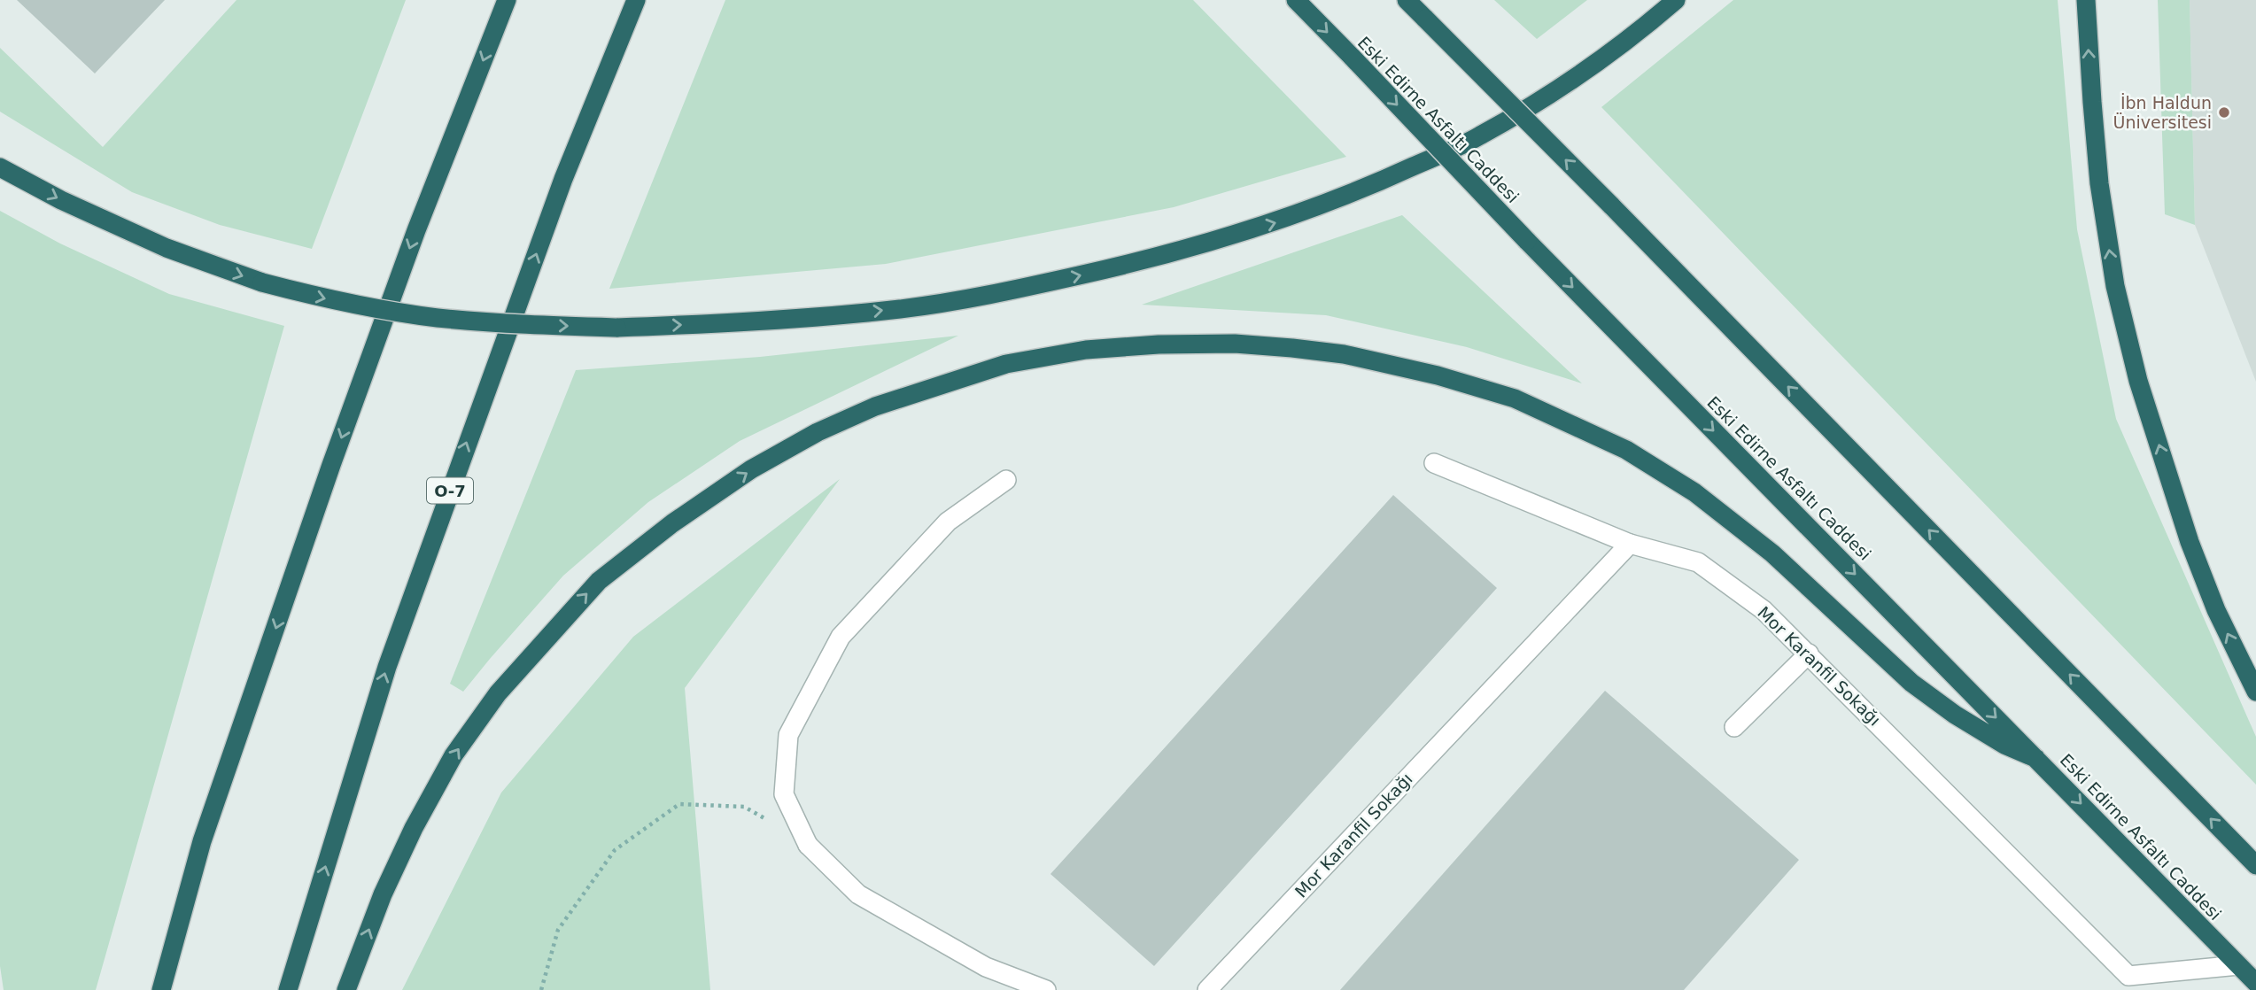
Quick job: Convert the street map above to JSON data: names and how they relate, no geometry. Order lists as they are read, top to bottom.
{
  "streets": {
    "highway": ["Eski Edirne Asfaltı Caddesi", "O-7"],
    "street": ["Mor Karanfil Sokağı"]
  },
  "crossings": [
    ["Eski Edirne Asfaltı Caddesi", "Mor Karanfil Sokağı"]
  ],
  "places": ["İbn Haldun Üniversitesi"]
}
